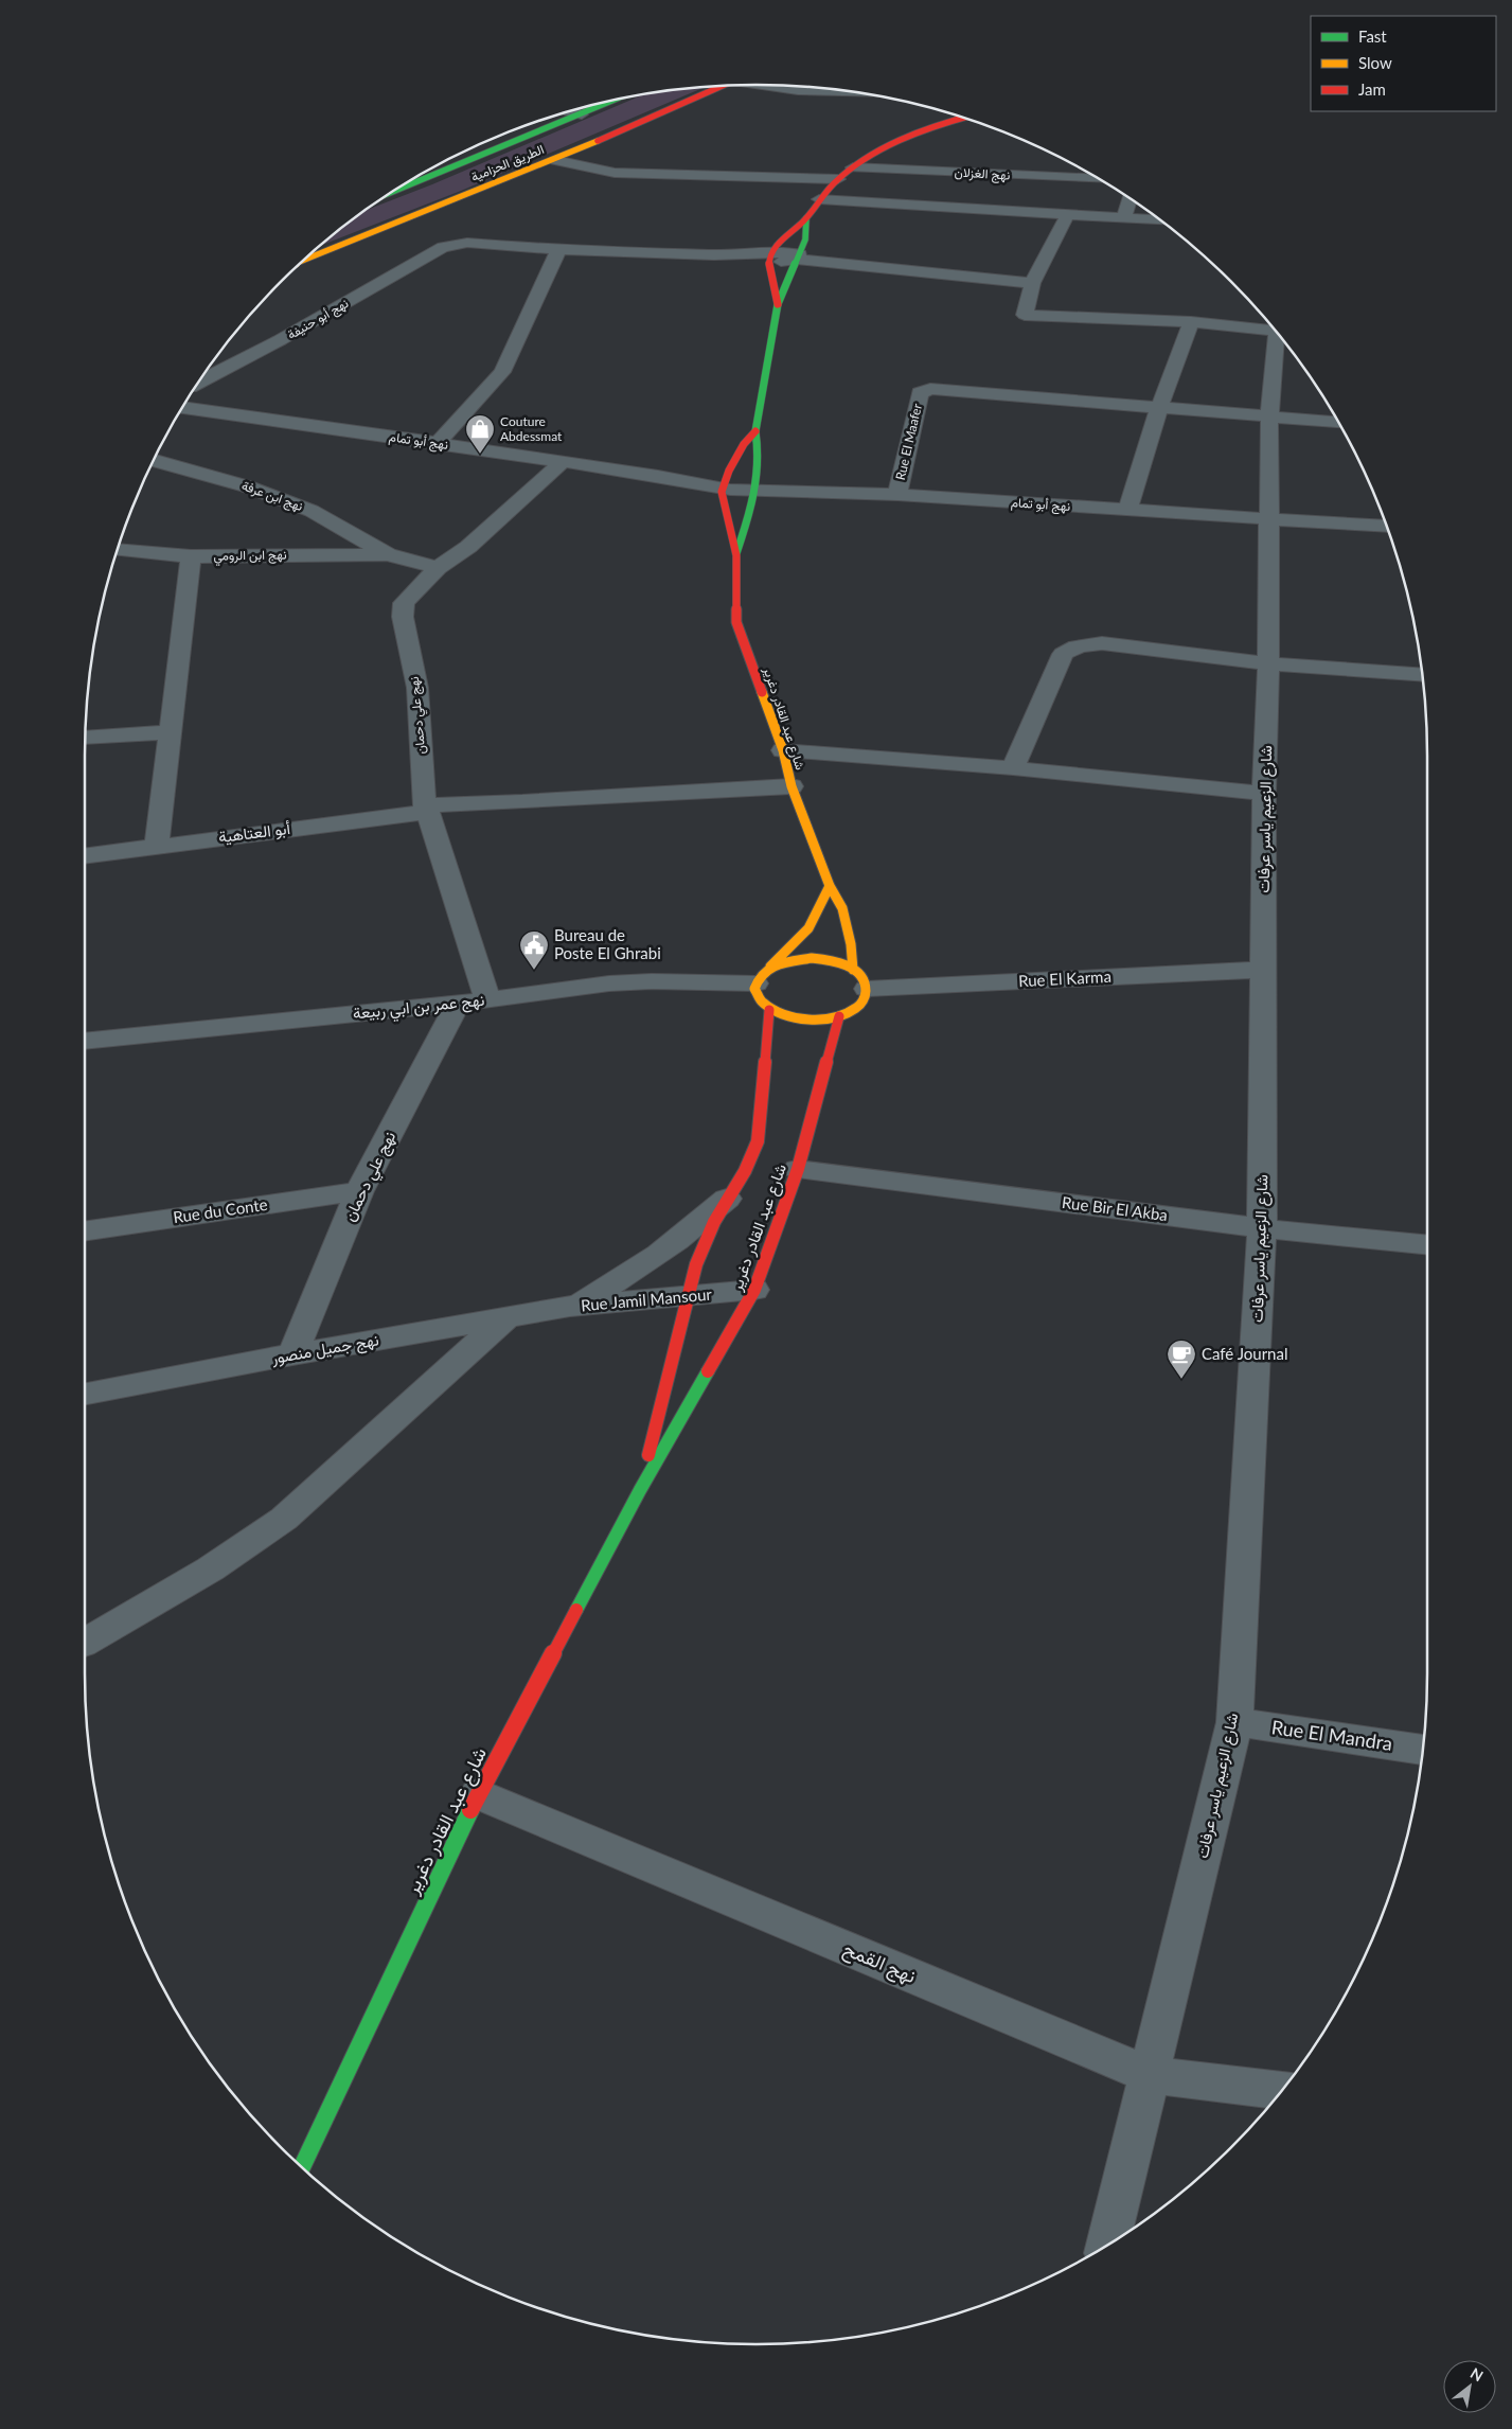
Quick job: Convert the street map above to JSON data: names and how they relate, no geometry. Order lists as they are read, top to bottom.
{
  "streets": {
    "main road": ["الطريق الحزامية", "شارع عبد القادر دغرير"],
    "street": [
      "نهج الغزلان",
      "نهج أبو حنيفة",
      "نهج أبو تمام",
      "Rue El Maafer",
      "نهج ابن عرفة",
      "نهج ابن الرومي",
      "نهج علي دحمان",
      "شارع الزعيم ياسر عرفات",
      "أبو العتاهية",
      "Rue El Karma",
      "نهج عمر بن ابي ربيعة",
      "Rue Bir El Akba",
      "Rue du Conte",
      "Rue Jamil Mansour",
      "نهج جميل منصور",
      "Rue El Mandra",
      "نهج القمح"
    ]
  },
  "crossings": [
    ["نهج الغزلان", "شارع عبد القادر دغرير"],
    ["نهج أبو حنيفة", "شارع عبد القادر دغرير"],
    ["نهج أبو تمام", "Rue El Maafer"],
    ["نهج أبو تمام", "شارع عبد القادر دغرير"],
    ["نهج أبو تمام", "شارع الزعيم ياسر عرفات"],
    ["نهج ابن عرفة", "نهج ابن الرومي"],
    ["نهج ابن عرفة", "نهج علي دحمان"],
    ["نهج ابن الرومي", "نهج علي دحمان"],
    ["نهج علي دحمان", "أبو العتاهية"],
    ["نهج علي دحمان", "نهج عمر بن ابي ربيعة"],
    ["نهج علي دحمان", "Rue du Conte"],
    ["نهج علي دحمان", "نهج جميل منصور"],
    ["شارع عبد القادر دغرير", "أبو العتاهية"],
    ["شارع عبد القادر دغرير", "Rue El Karma"],
    ["شارع عبد القادر دغرير", "نهج عمر بن ابي ربيعة"],
    ["شارع عبد القادر دغرير", "Rue Bir El Akba"],
    ["شارع عبد القادر دغرير", "Rue Jamil Mansour"],
    ["شارع عبد القادر دغرير", "نهج القمح"],
    ["شارع الزعيم ياسر عرفات", "Rue El Karma"],
    ["شارع الزعيم ياسر عرفات", "Rue Bir El Akba"],
    ["شارع الزعيم ياسر عرفات", "Rue El Mandra"],
    ["شارع الزعيم ياسر عرفات", "نهج القمح"],
    ["Rue El Karma", "نهج عمر بن ابي ربيعة"],
    ["Rue Jamil Mansour", "نهج جميل منصور"]
  ],
  "places": {
    "shop": ["Couture Abdessmat"],
    "public building": ["Bureau de Poste El Ghrabi"],
    "cafe": ["Café Journal"]
  },
  "legend": ["Fast", "Slow", "Jam"],
  "north": "top right"
}
